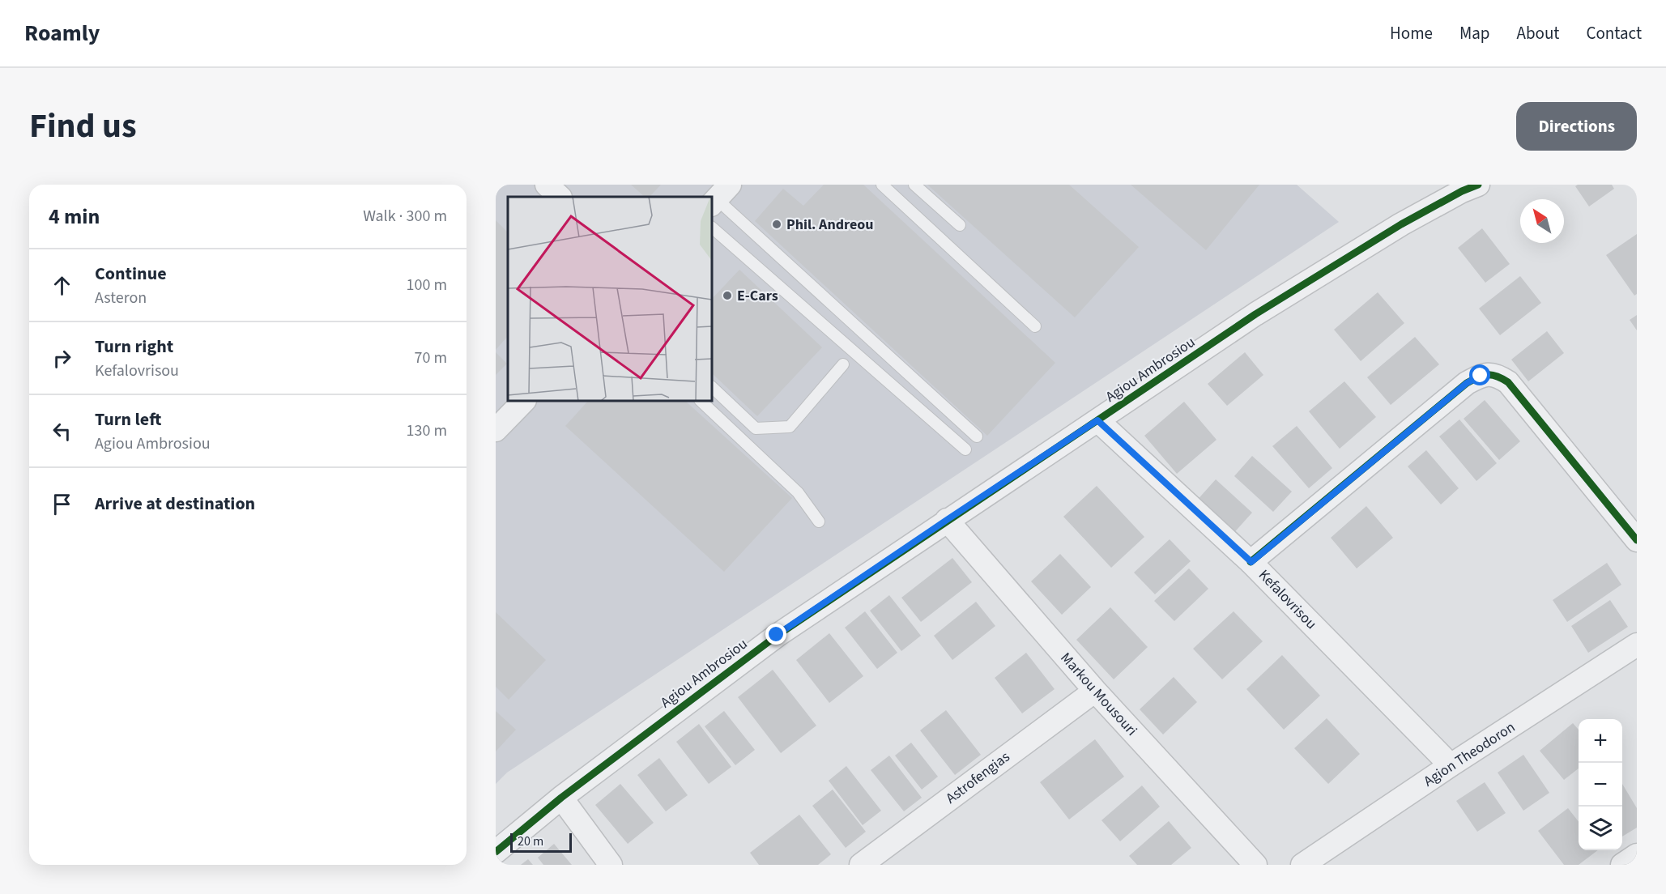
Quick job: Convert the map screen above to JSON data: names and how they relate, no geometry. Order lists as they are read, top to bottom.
{
  "streets": {
    "street": [
      "Agiou Ambrosiou",
      "Kefalovrisou",
      "Markou Mousouri",
      "Agion Theodoron",
      "Astrofengias"
    ]
  },
  "crossings": [
    ["Agiou Ambrosiou", "Kefalovrisou"],
    ["Agiou Ambrosiou", "Markou Mousouri"],
    ["Kefalovrisou", "Agion Theodoron"],
    ["Markou Mousouri", "Astrofengias"]
  ],
  "places": ["Phil. Andreou", "E-Cars"],
  "scale_bar": "20 m",
  "north": "top left",
  "page": {
    "header": "Roamly",
    "nav": [
      "Home",
      "Map",
      "About",
      "Contact"
    ],
    "title": "Find us",
    "buttons": "Directions",
    "heading": ["4 min", "Walk · 300 m"],
    "list": [
      ["Continue", "Asteron", "100 m"],
      ["Turn right", "Kefalovrisou", "70 m"],
      ["Turn left", "Agiou Ambrosiou", "130 m"],
      "Arrive at destination"
    ],
    "map_buttons": ["+", "−"],
    "scale": "20 m"
  }
}
